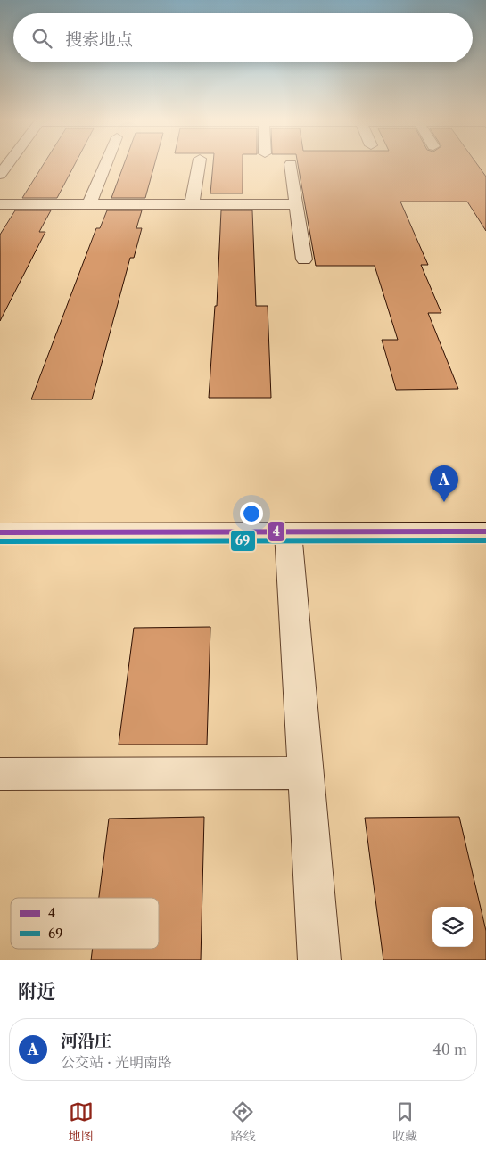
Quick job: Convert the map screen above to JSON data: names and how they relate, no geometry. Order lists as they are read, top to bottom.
{
  "lines": ["transit line 4", "transit line 69"],
  "legend": ["4", "69"],
  "page": {
    "search": "搜索地点",
    "pins": "A",
    "heading": "附近",
    "list": [
      {
        "mark": "A",
        "name": "河沿庄",
        "note": "公交站 · 光明南路",
        "value": "40 m"
      }
    ],
    "nav": ["地图", "路线", "收藏"]
  }
}
